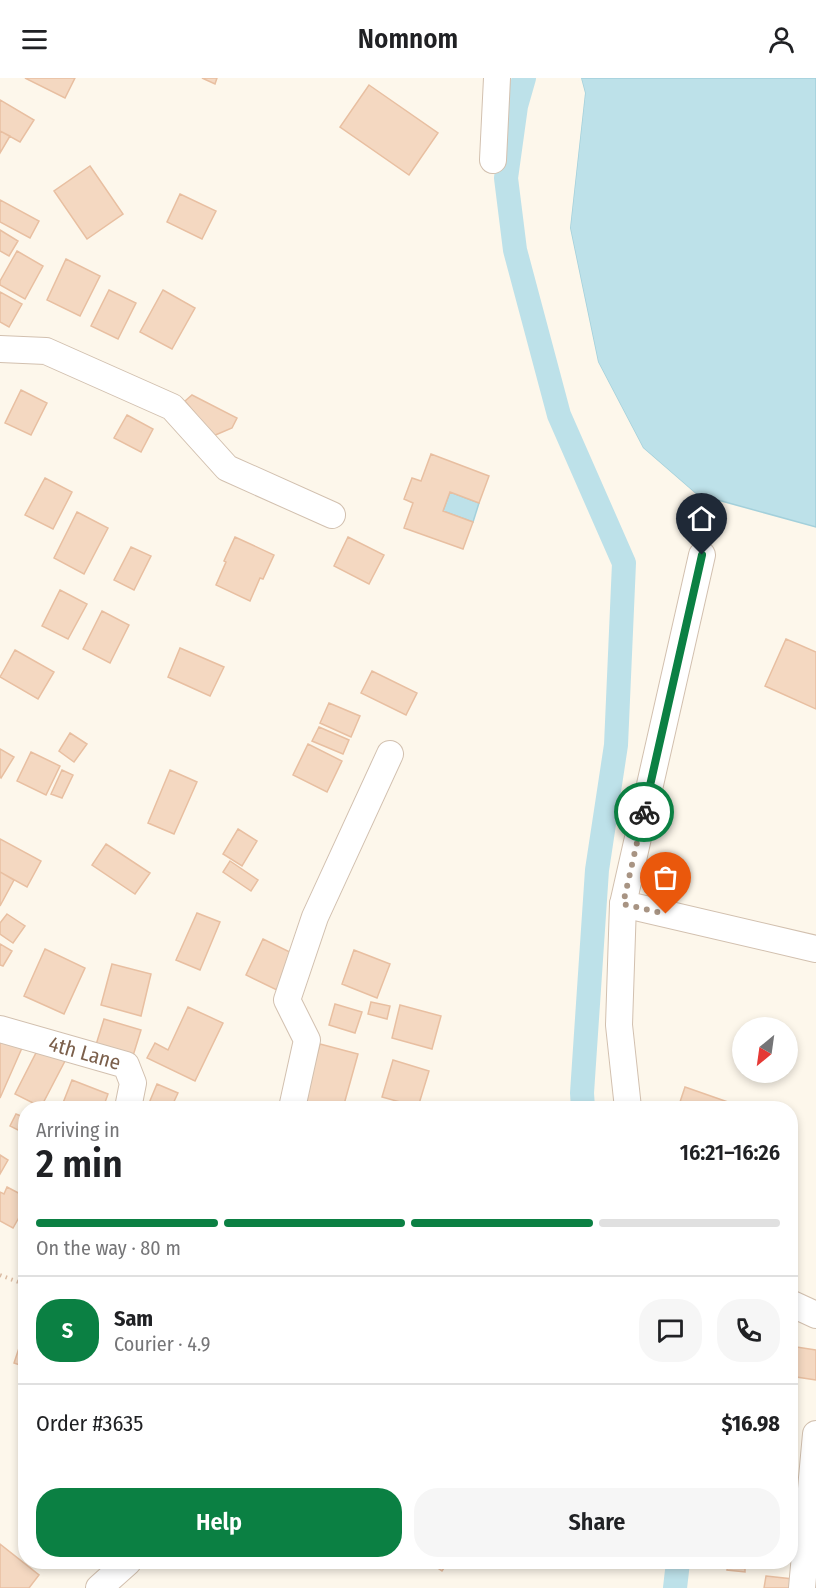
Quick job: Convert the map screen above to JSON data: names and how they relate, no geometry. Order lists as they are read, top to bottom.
{
  "streets": {
    "street": ["4th Lane"]
  },
  "north": "bottom left",
  "page": {
    "header": "Nomnom",
    "heading": ["2 min", "Arriving in", "16:21–16:26"],
    "panel": [
      "Sam",
      "Courier · 4.9",
      "Order #3635",
      "$16.98"
    ],
    "bar": "On the way · 80 m",
    "round": "S",
    "buttons": ["Help", "Share"]
  }
}
